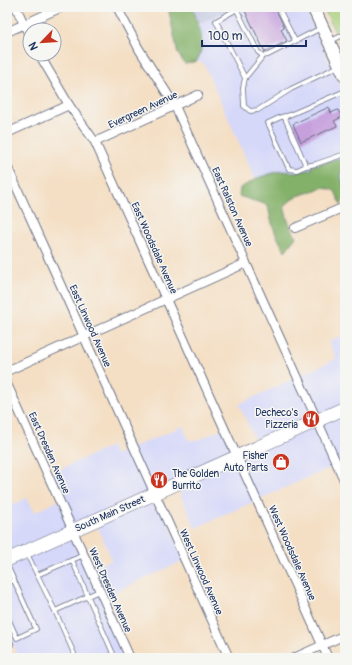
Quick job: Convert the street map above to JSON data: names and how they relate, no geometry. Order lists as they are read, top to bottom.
{
  "streets": {
    "main road": ["South Main Street"],
    "street": [
      "Evergreen Avenue",
      "East Ralston Avenue",
      "East Woodsdale Avenue",
      "East Linwood Avenue",
      "East Dresden Avenue",
      "West Woodsdale Avenue",
      "West Linwood Avenue",
      "West Dresden Avenue"
    ]
  },
  "crossings": [
    ["Evergreen Avenue", "East Ralston Avenue"],
    ["Evergreen Avenue", "East Woodsdale Avenue"],
    ["East Ralston Avenue", "South Main Street"],
    ["East Woodsdale Avenue", "South Main Street"],
    ["East Woodsdale Avenue", "West Woodsdale Avenue"],
    ["East Linwood Avenue", "South Main Street"],
    ["East Linwood Avenue", "West Linwood Avenue"],
    ["East Dresden Avenue", "South Main Street"],
    ["East Dresden Avenue", "West Dresden Avenue"],
    ["South Main Street", "West Woodsdale Avenue"],
    ["South Main Street", "West Linwood Avenue"],
    ["South Main Street", "West Dresden Avenue"]
  ],
  "places": {
    "restaurant": ["Decheco's Pizzeria", "The Golden Burrito"],
    "shop": ["Fisher Auto Parts"]
  },
  "scale_bar": "100 m",
  "north": "bottom left"
}
